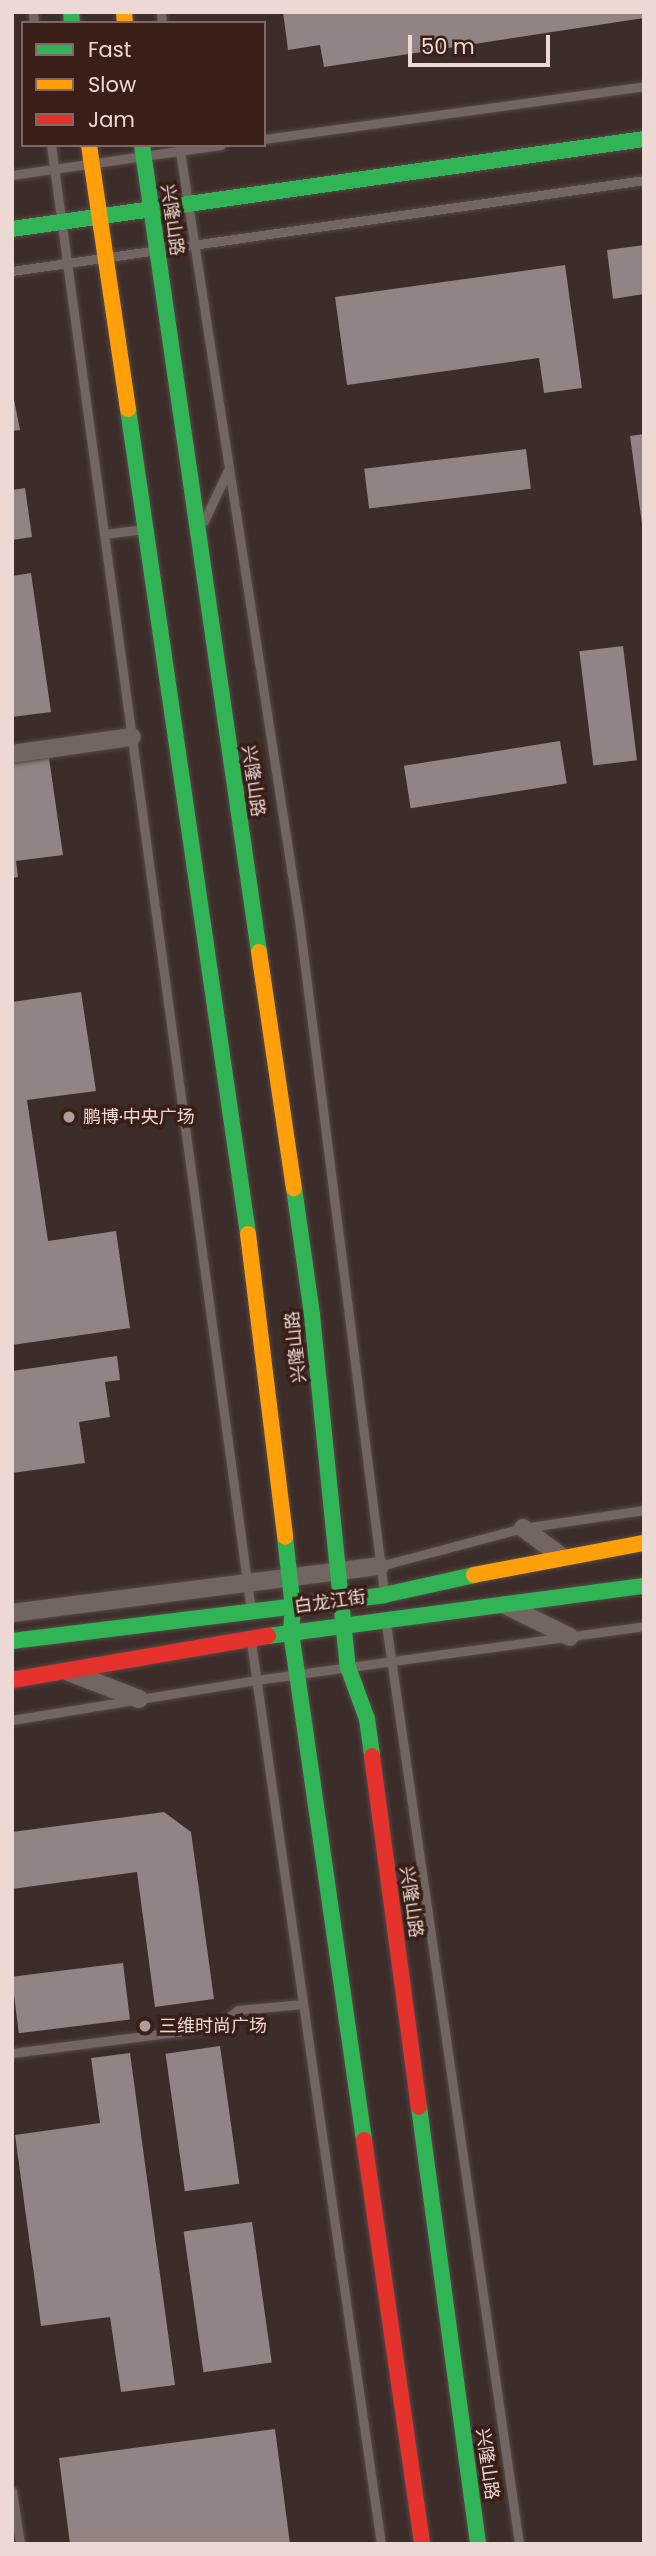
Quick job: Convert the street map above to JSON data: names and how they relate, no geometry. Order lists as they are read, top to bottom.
{
  "streets": {
    "street": ["兴隆山路", "白龙江街"]
  },
  "crossings": [
    ["兴隆山路", "白龙江街"]
  ],
  "places": ["鹏博·中央广场", "三维时尚广场"],
  "legend": ["Fast", "Slow", "Jam"],
  "scale_bar": "50 m"
}
